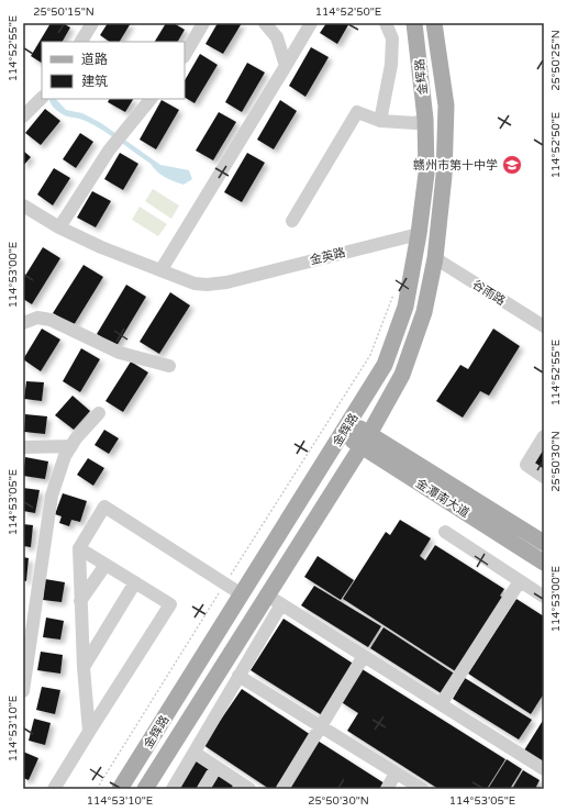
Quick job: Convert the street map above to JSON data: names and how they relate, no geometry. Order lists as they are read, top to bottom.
{
  "streets": {
    "main road": ["金辉路", "金潭南大道"],
    "street": ["金英路", "谷雨路"]
  },
  "crossings": [
    ["金辉路", "金英路"],
    ["金辉路", "谷雨路"],
    ["金辉路", "金潭南大道"]
  ],
  "places": {
    "school or university": ["赣州市第十中学"]
  },
  "legend": ["道路", "建筑"],
  "coordinates": [
    "25°50'15\"N",
    "114°52'50\"E",
    "114°52'55\"E",
    "25°50'25\"N",
    "114°53'00\"E",
    "25°50'30\"N",
    "114°53'05\"E",
    "114°53'10\"E"
  ]
}
